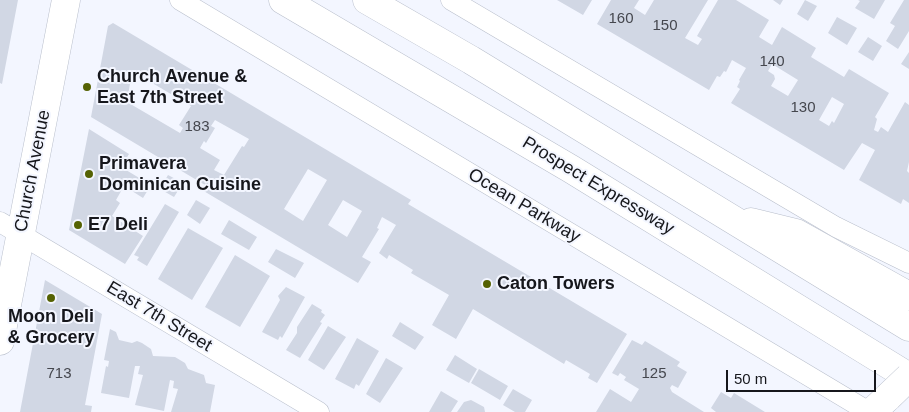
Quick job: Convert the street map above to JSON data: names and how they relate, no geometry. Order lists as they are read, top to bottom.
{
  "streets": {
    "highway": ["Church Avenue", "Prospect Expressway"],
    "street": ["Ocean Parkway", "East 7th Street"]
  },
  "crossings": [
    ["Church Avenue", "East 7th Street"]
  ],
  "places": [
    "Church Avenue & East 7th Street",
    "Primavera Dominican Cuisine",
    "E7 Deli",
    "Caton Towers",
    "Moon Deli & Grocery"
  ],
  "house_numbers": [
    "160",
    "150",
    "140",
    "130",
    "183",
    "713",
    "125"
  ],
  "scale_bar": "50 m"
}
